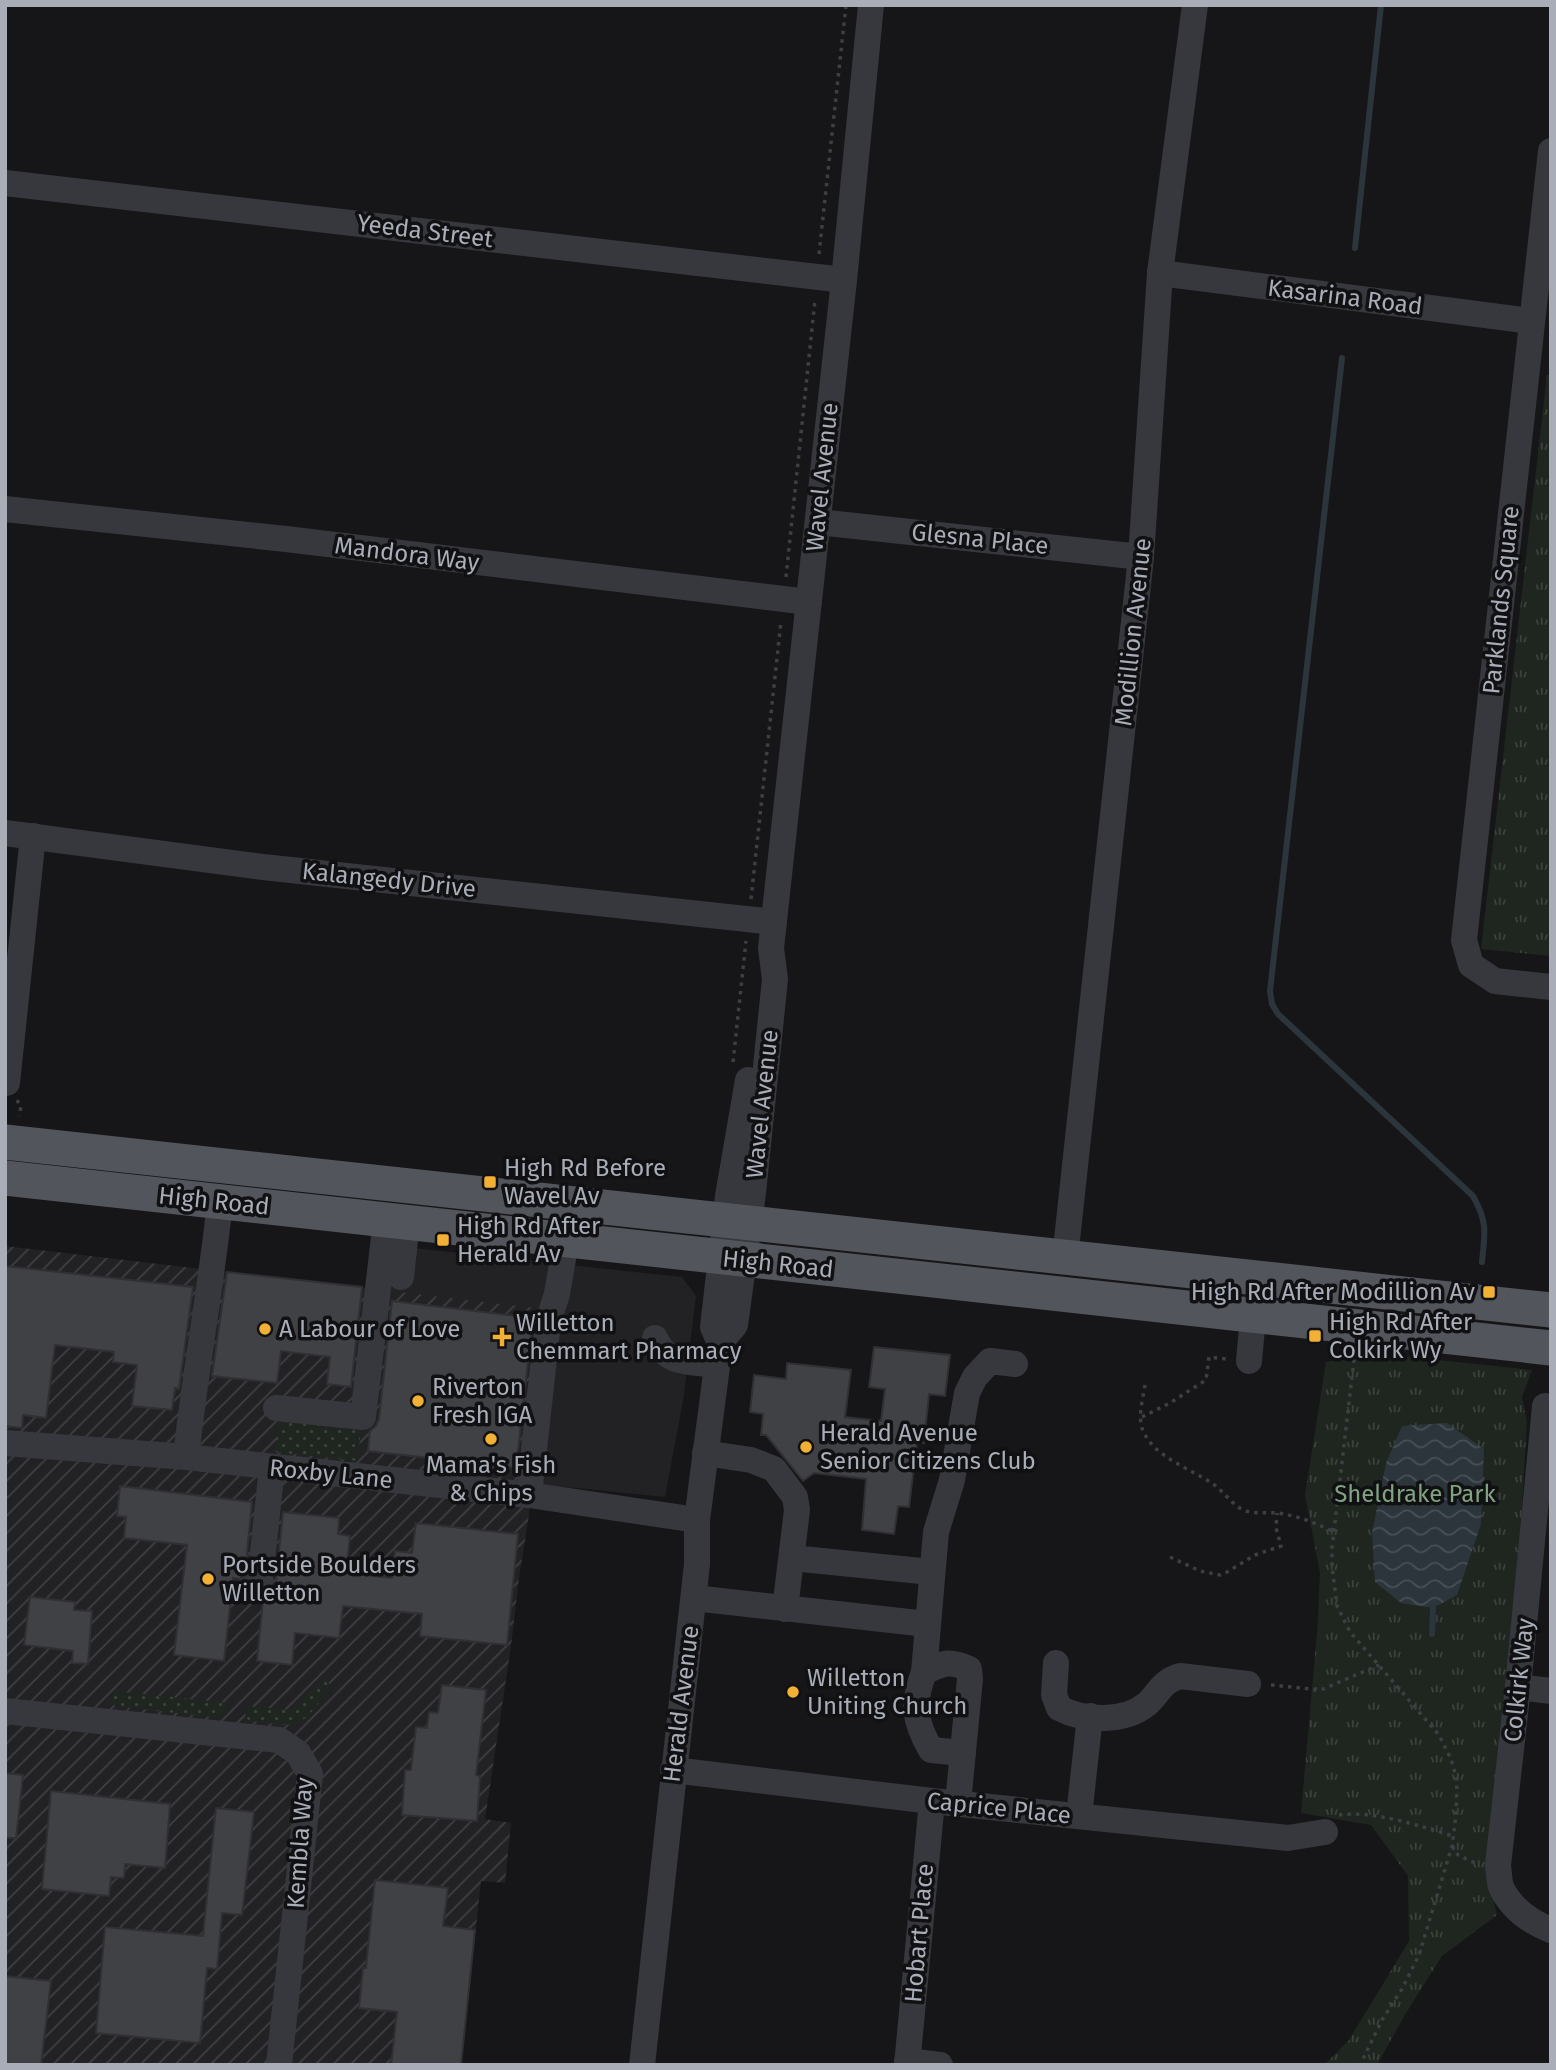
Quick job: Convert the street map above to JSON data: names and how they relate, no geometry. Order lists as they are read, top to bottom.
{
  "streets": {
    "main road": ["High Road"],
    "street": [
      "Yeeda Street",
      "Kasarina Road",
      "Wavel Avenue",
      "Glesna Place",
      "Mandora Way",
      "Parklands Square",
      "Modillion Avenue",
      "Kalangedy Drive",
      "Roxby Lane",
      "Colkirk Way",
      "Herald Avenue",
      "Caprice Place",
      "Kembla Way",
      "Hobart Place"
    ]
  },
  "crossings": [
    ["Yeeda Street", "Wavel Avenue"],
    ["Kasarina Road", "Parklands Square"],
    ["Kasarina Road", "Modillion Avenue"],
    ["Wavel Avenue", "Glesna Place"],
    ["Wavel Avenue", "Mandora Way"],
    ["Wavel Avenue", "Kalangedy Drive"],
    ["Wavel Avenue", "High Road"],
    ["Wavel Avenue", "Herald Avenue"],
    ["Glesna Place", "Modillion Avenue"],
    ["Modillion Avenue", "High Road"],
    ["High Road", "Herald Avenue"],
    ["Roxby Lane", "Herald Avenue"],
    ["Herald Avenue", "Caprice Place"],
    ["Caprice Place", "Hobart Place"]
  ],
  "parks": ["Sheldrake Park"],
  "places": {
    "transit": [
      "High Rd Before Wavel Av",
      "High Rd After Herald Av",
      "High Rd After Modillion Av",
      "High Rd After Colkirk Wy"
    ],
    "other": [
      "A Labour of Love",
      "Riverton Fresh IGA",
      "Mama's Fish & Chips",
      "Herald Avenue Senior Citizens Club",
      "Portside Boulders Willetton",
      "Willetton Uniting Church"
    ],
    "health": ["Willetton Chemmart Pharmacy"]
  }
}
